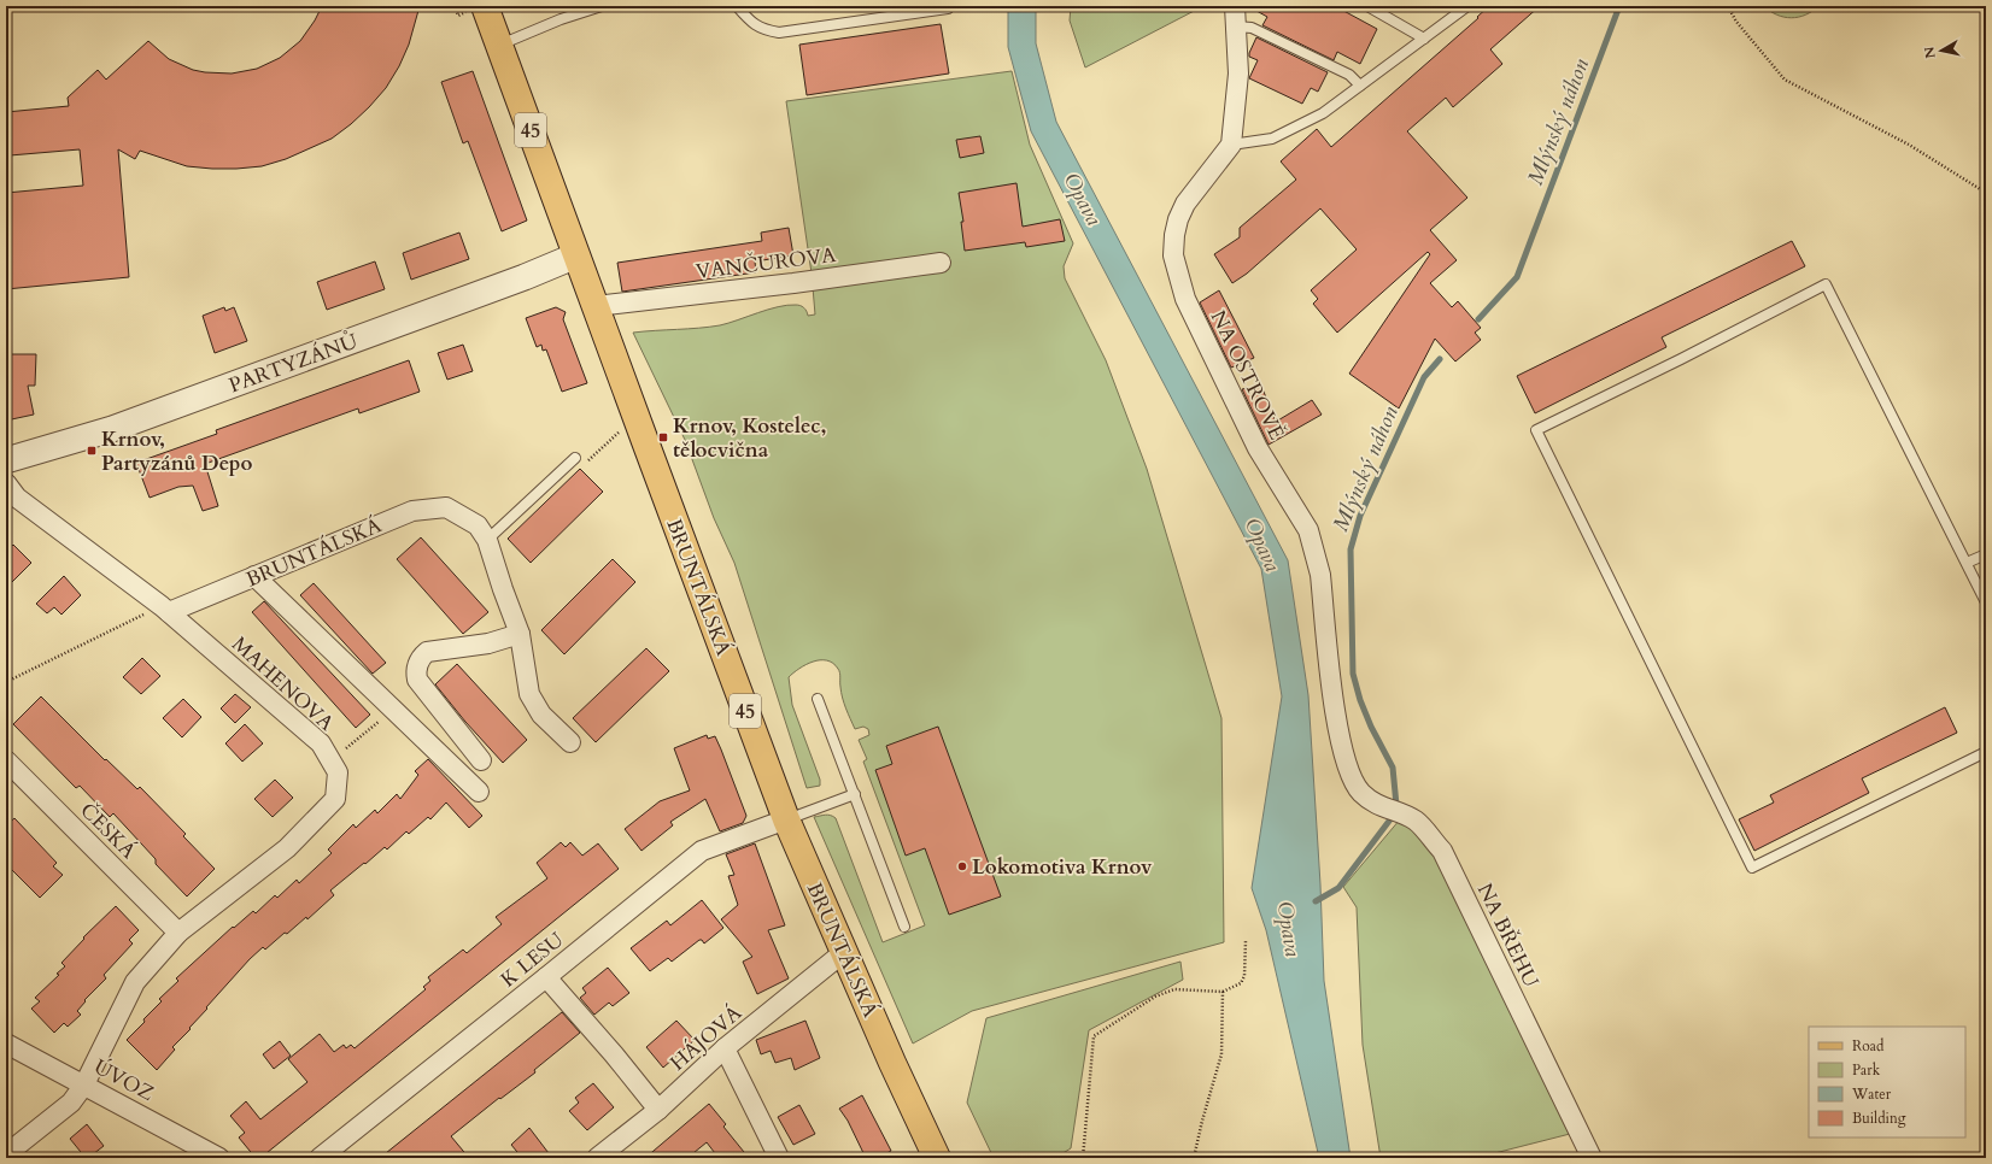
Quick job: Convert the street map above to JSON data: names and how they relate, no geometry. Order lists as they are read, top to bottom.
{
  "streets": {
    "main road": ["45", "BRUNTÁLSKÁ"],
    "street": [
      "VANČUROVA",
      "PARTYZÁNŮ",
      "NA OSTROVĚ",
      "MAHENOVA",
      "ČESKÁ",
      "NA BŘEHU",
      "K LESU",
      "HÁJOVÁ",
      "ÚVOZ"
    ]
  },
  "crossings": [
    ["VANČUROVA", "BRUNTÁLSKÁ"],
    ["PARTYZÁNŮ", "BRUNTÁLSKÁ"],
    ["NA OSTROVĚ", "NA BŘEHU"],
    ["BRUNTÁLSKÁ", "MAHENOVA"],
    ["BRUNTÁLSKÁ", "K LESU"],
    ["BRUNTÁLSKÁ", "HÁJOVÁ"],
    ["MAHENOVA", "ČESKÁ"],
    ["MAHENOVA", "ÚVOZ"]
  ],
  "water": ["Mlýnský náhon", "Opava"],
  "places": {
    "transit": ["Krnov, Kostelec, tělocvična", "Krnov, Partyzánů Depo"],
    "other": ["Lokomotiva Krnov"]
  },
  "legend": [
    "Road",
    "Park",
    "Water",
    "Building"
  ],
  "north": "left"
}
